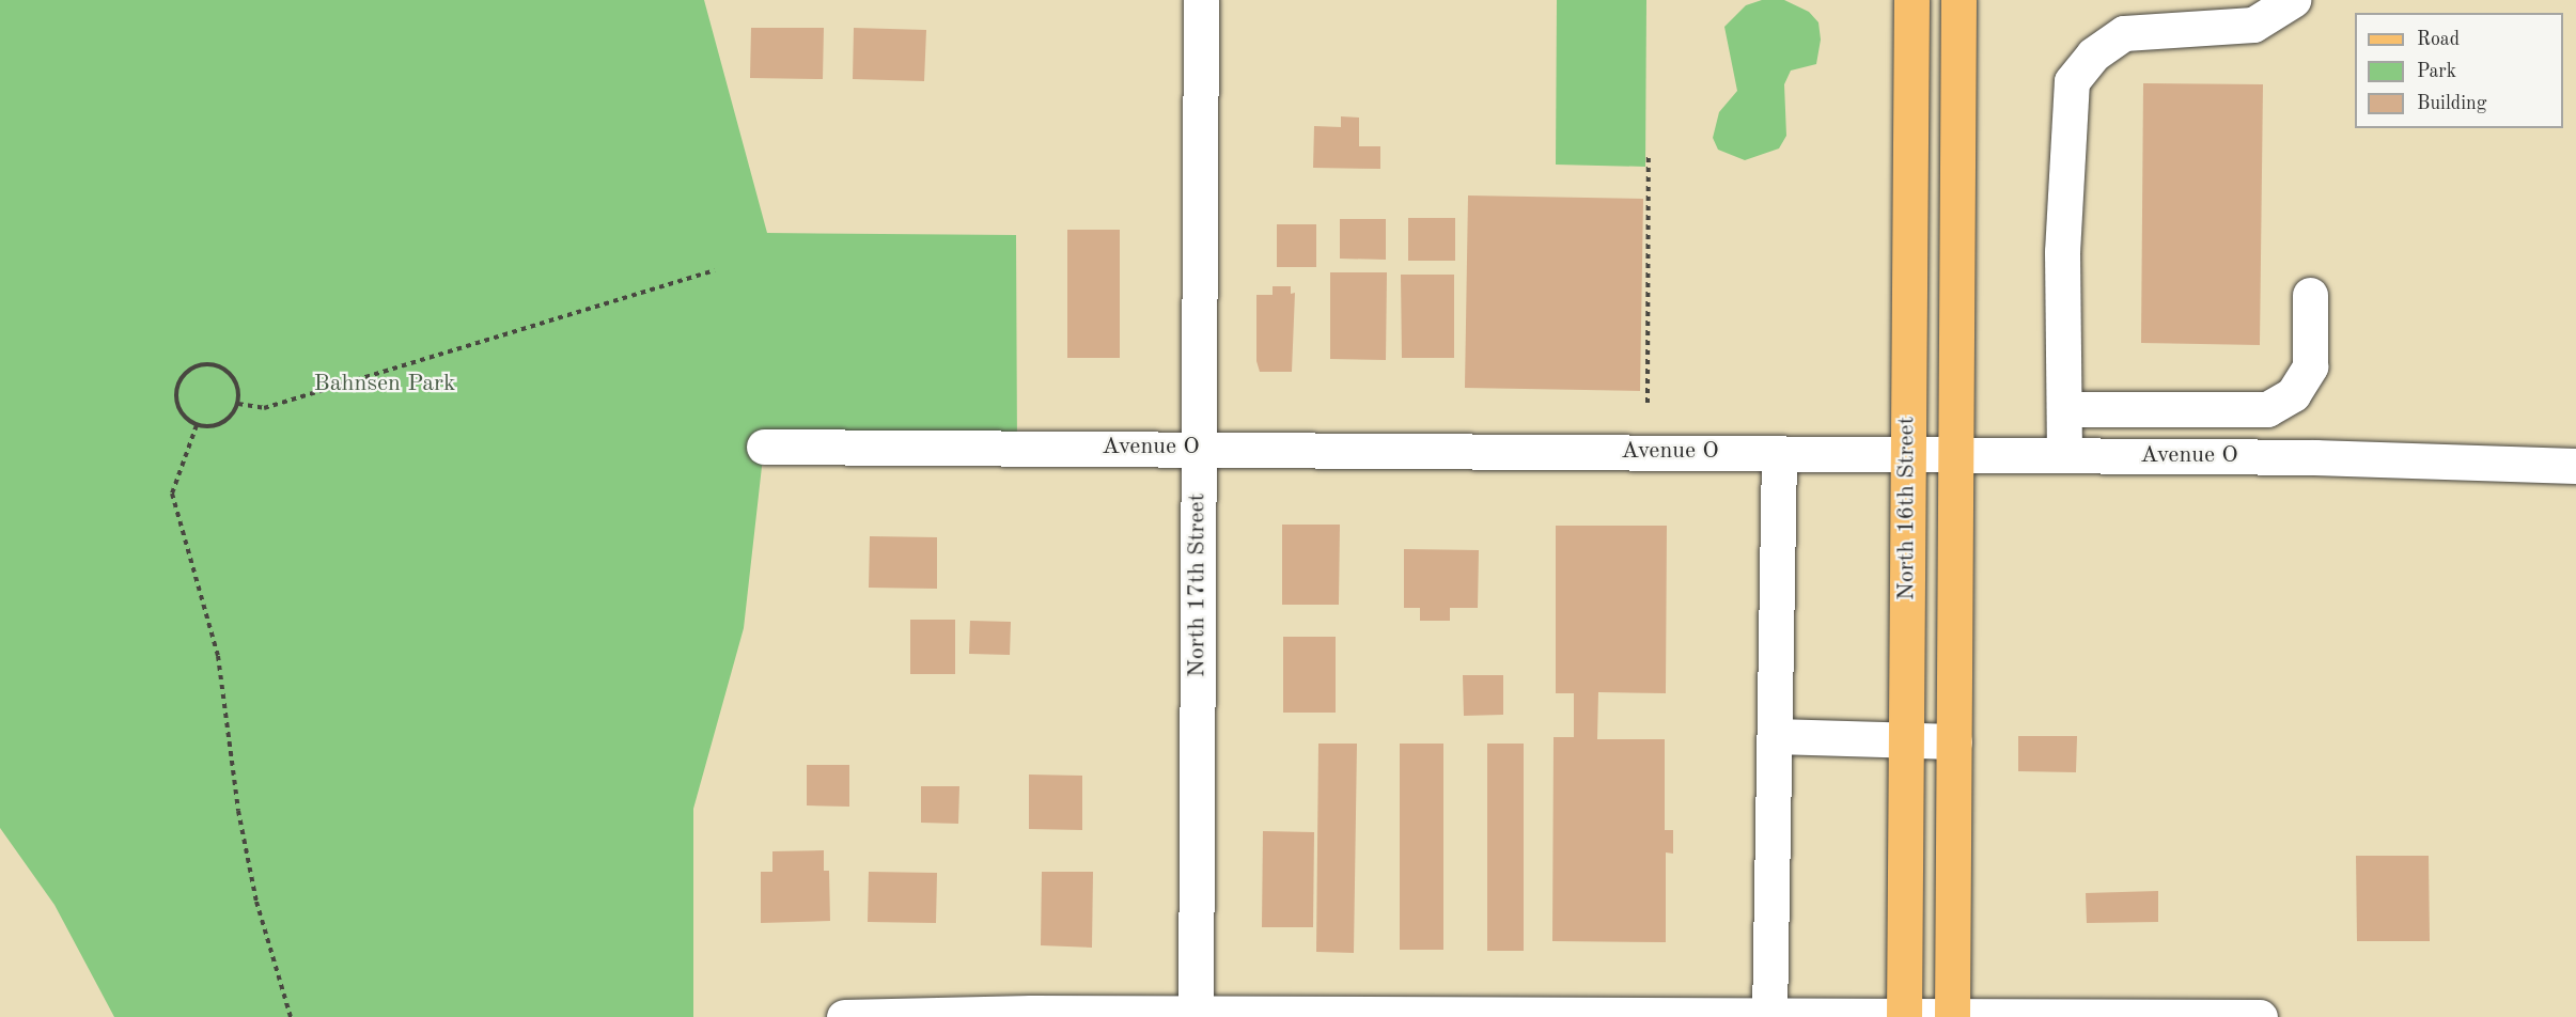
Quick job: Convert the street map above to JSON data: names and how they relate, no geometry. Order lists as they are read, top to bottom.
{
  "streets": {
    "main road": ["North 16th Street"],
    "street": ["Avenue O", "North 17th Street"]
  },
  "crossings": [
    ["Avenue O", "North 16th Street"],
    ["Avenue O", "North 17th Street"]
  ],
  "parks": ["Bahnsen Park"],
  "legend": ["Road", "Park", "Building"]
}
